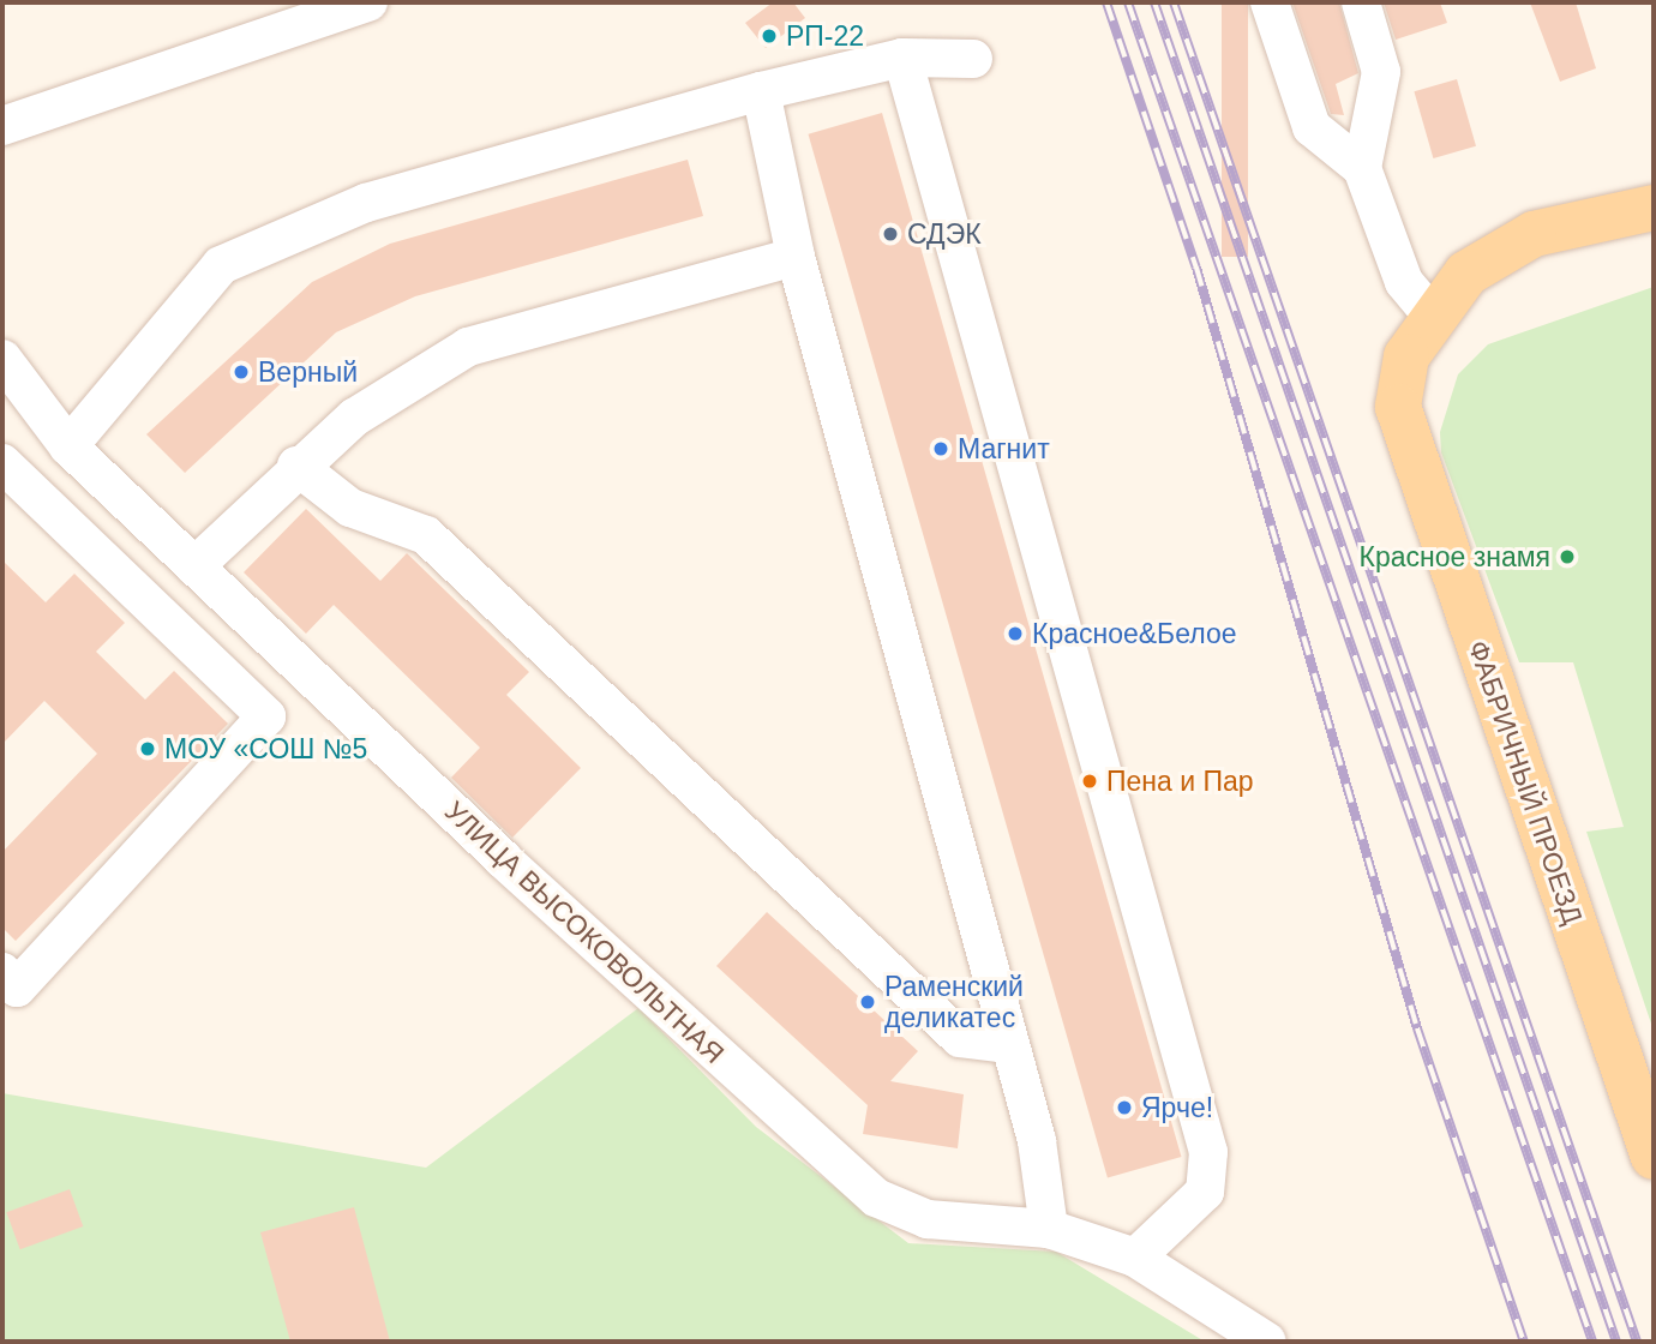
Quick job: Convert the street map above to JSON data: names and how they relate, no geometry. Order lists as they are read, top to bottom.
{
  "streets": {
    "main road": ["ФАБРИЧНЫЙ ПРОЕЗД"],
    "street": ["УЛИЦА ВЫСОКОВОЛЬТНАЯ"]
  },
  "places": [
    "РП-22",
    "СДЭК",
    "Верный",
    "Магнит",
    "Красное знамя",
    "Красное&Белое",
    "МОУ «СОШ №5",
    "Пена и Пар",
    "Раменский деликатес",
    "Ярче!"
  ]
}
